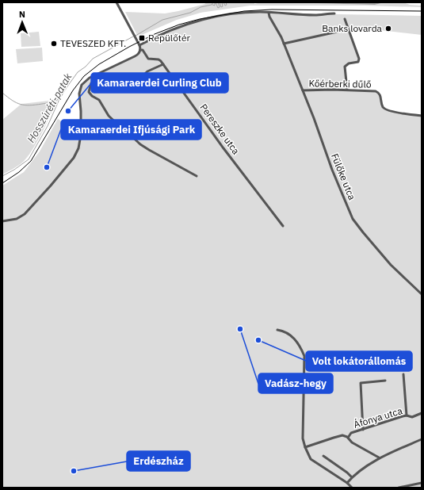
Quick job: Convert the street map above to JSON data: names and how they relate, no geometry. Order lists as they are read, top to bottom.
{
  "streets": {
    "street": [
      "Kőérberki dűlő",
      "Pereszke utca",
      "Fülőke utca",
      "Áfonya utca"
    ]
  },
  "crossings": [
    ["Kőérberki dűlő", "Fülőke utca"]
  ],
  "water": ["Hosszúréti-patak"],
  "places": {
    "other": [
      "Banks lovarda",
      "TEVESZED KFT.",
      "Kamaraerdei Curling Club",
      "Kamaraerdei Ifjúsági Park",
      "Vadász-hegy",
      "Volt lokátorállomás",
      "Erdészház"
    ],
    "transit": ["Repülőtér"]
  },
  "north": "top"
}
